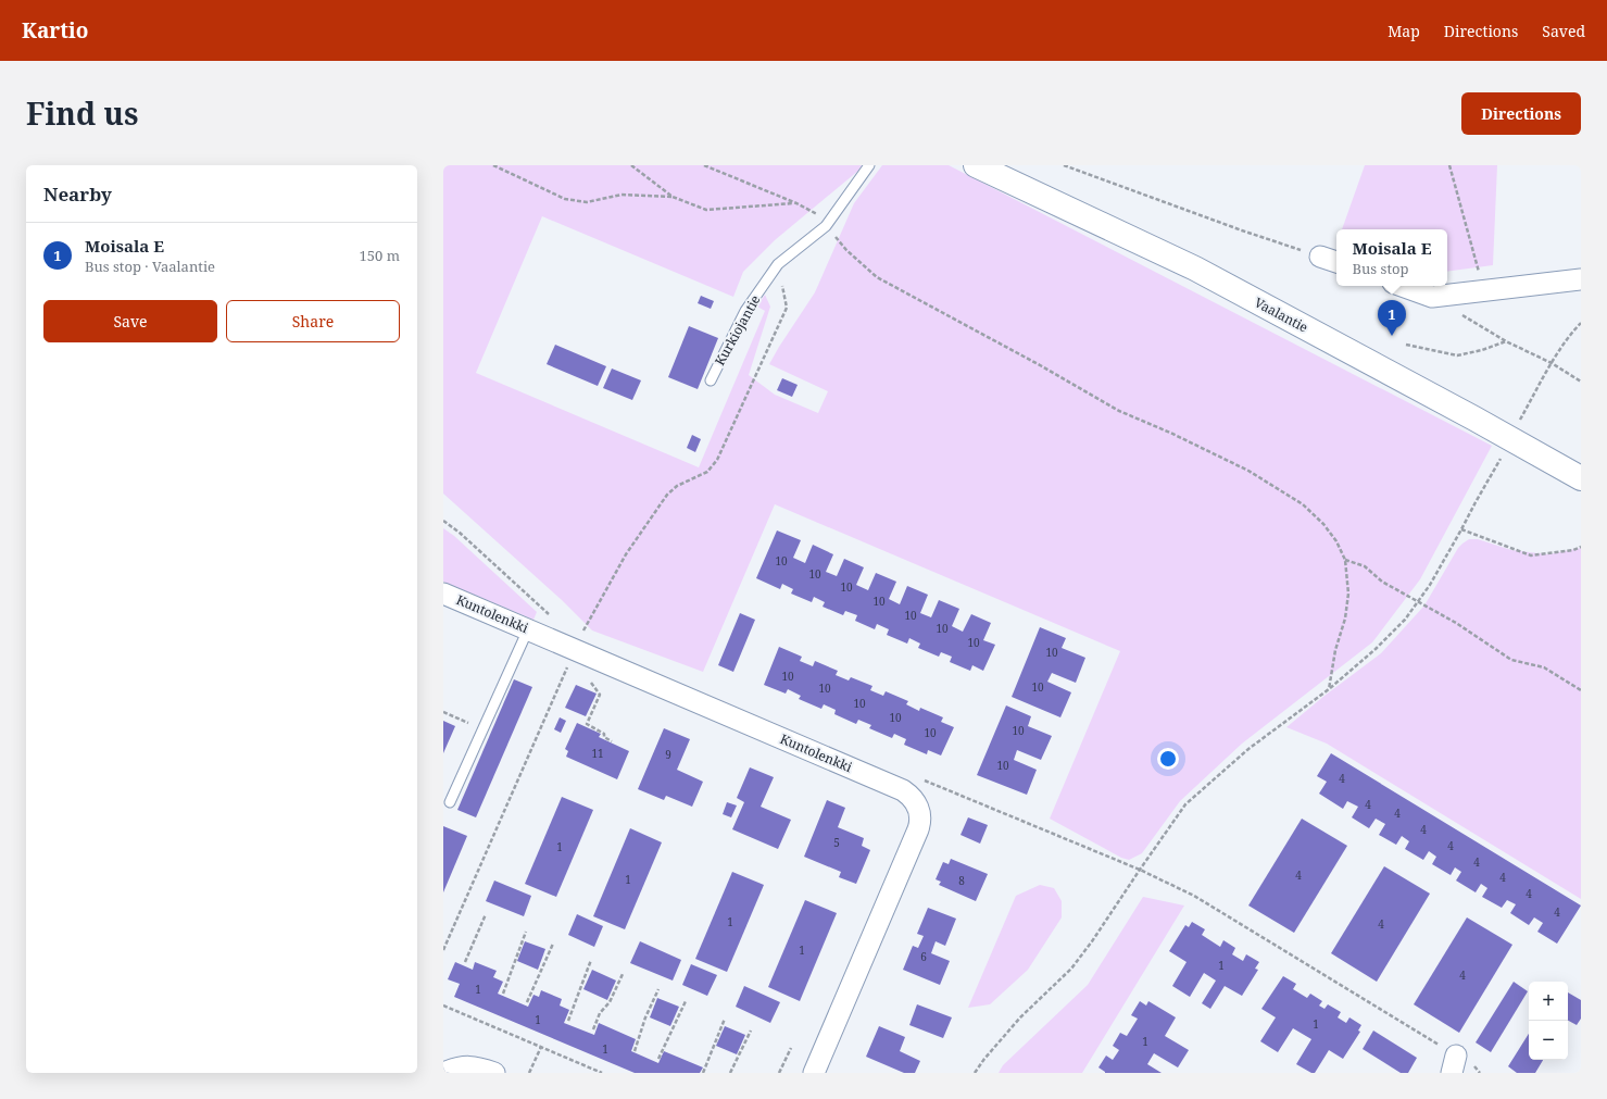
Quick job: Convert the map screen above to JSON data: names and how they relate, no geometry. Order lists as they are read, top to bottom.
{
  "streets": {
    "street": ["Vaalantie", "Kuntolenkki"],
    "lane": ["Kurkiojantie"]
  },
  "house_numbers": [
    "10",
    "10",
    "10",
    "10",
    "10",
    "10",
    "10",
    "10",
    "10",
    "10",
    "10",
    "10",
    "10",
    "10",
    "10",
    "11",
    "9",
    "10",
    "4",
    "4",
    "4",
    "4",
    "5",
    "4",
    "1",
    "4",
    "4",
    "4",
    "1",
    "8",
    "4",
    "4",
    "1",
    "4",
    "1",
    "6",
    "1",
    "4",
    "1",
    "1",
    "1",
    "1",
    "1"
  ],
  "page": {
    "header": "Kartio",
    "nav": ["Map", "Directions", "Saved"],
    "title": "Find us",
    "buttons": [
      "Directions",
      ["Save", "Share"]
    ],
    "heading": "Nearby",
    "list": [
      {
        "mark": "1",
        "name": "Moisala E",
        "note": "Bus stop · Vaalantie",
        "value": "150 m"
      }
    ],
    "popup": ["Moisala E", "Bus stop"],
    "pins": "1",
    "map_buttons": ["+", "−"]
  }
}
